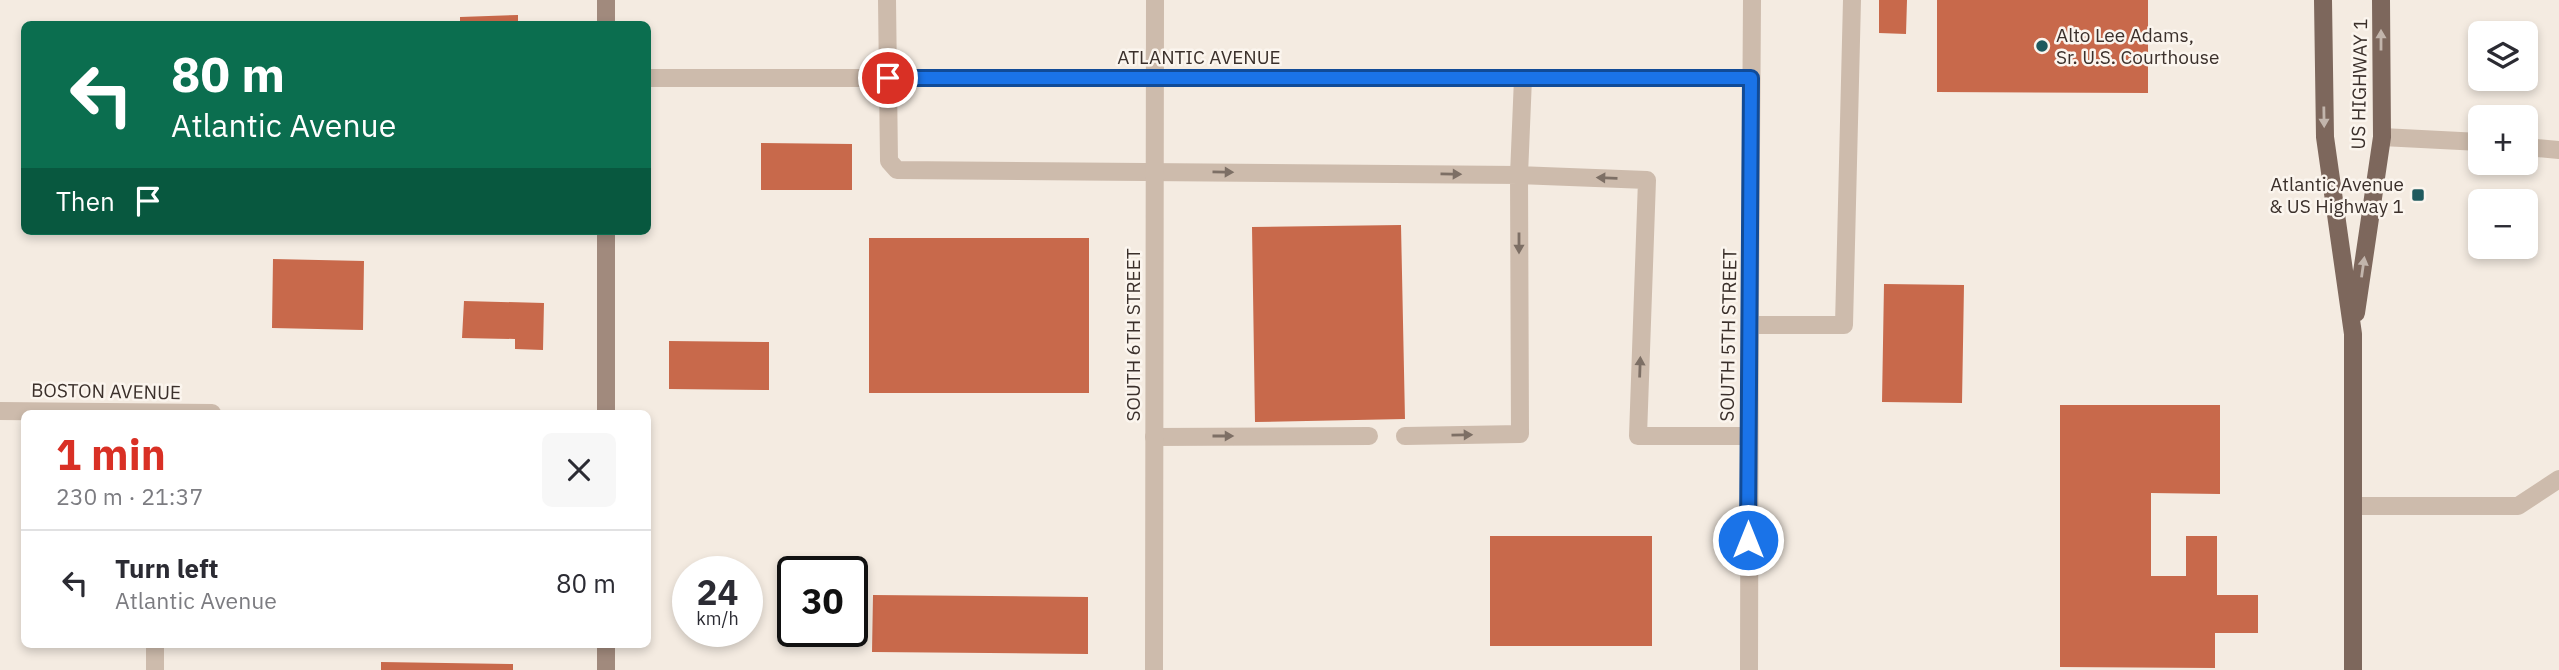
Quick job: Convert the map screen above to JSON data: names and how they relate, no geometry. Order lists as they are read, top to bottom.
{
  "streets": {
    "main road": ["US HIGHWAY 1"],
    "street": [
      "ATLANTIC AVENUE",
      "SOUTH 6TH STREET",
      "SOUTH 5TH STREET",
      "BOSTON AVENUE"
    ]
  },
  "crossings": [
    ["ATLANTIC AVENUE", "SOUTH 6TH STREET"],
    ["ATLANTIC AVENUE", "SOUTH 5TH STREET"]
  ],
  "places": {
    "other": ["Alto Lee Adams, Sr. U.S. Courthouse"],
    "transit": ["Atlantic Avenue & US Highway 1"]
  },
  "page": {
    "map_buttons": ["+", "−"],
    "turn": ["80 m", "Atlantic Avenue"],
    "then": "Then",
    "heading": ["1 min", "230 m · 21:37"],
    "list": [
      {
        "name": "Turn left",
        "note": "Atlantic Avenue",
        "value": "80 m"
      }
    ],
    "speed": "24 km/h",
    "limit": "30"
  }
}
